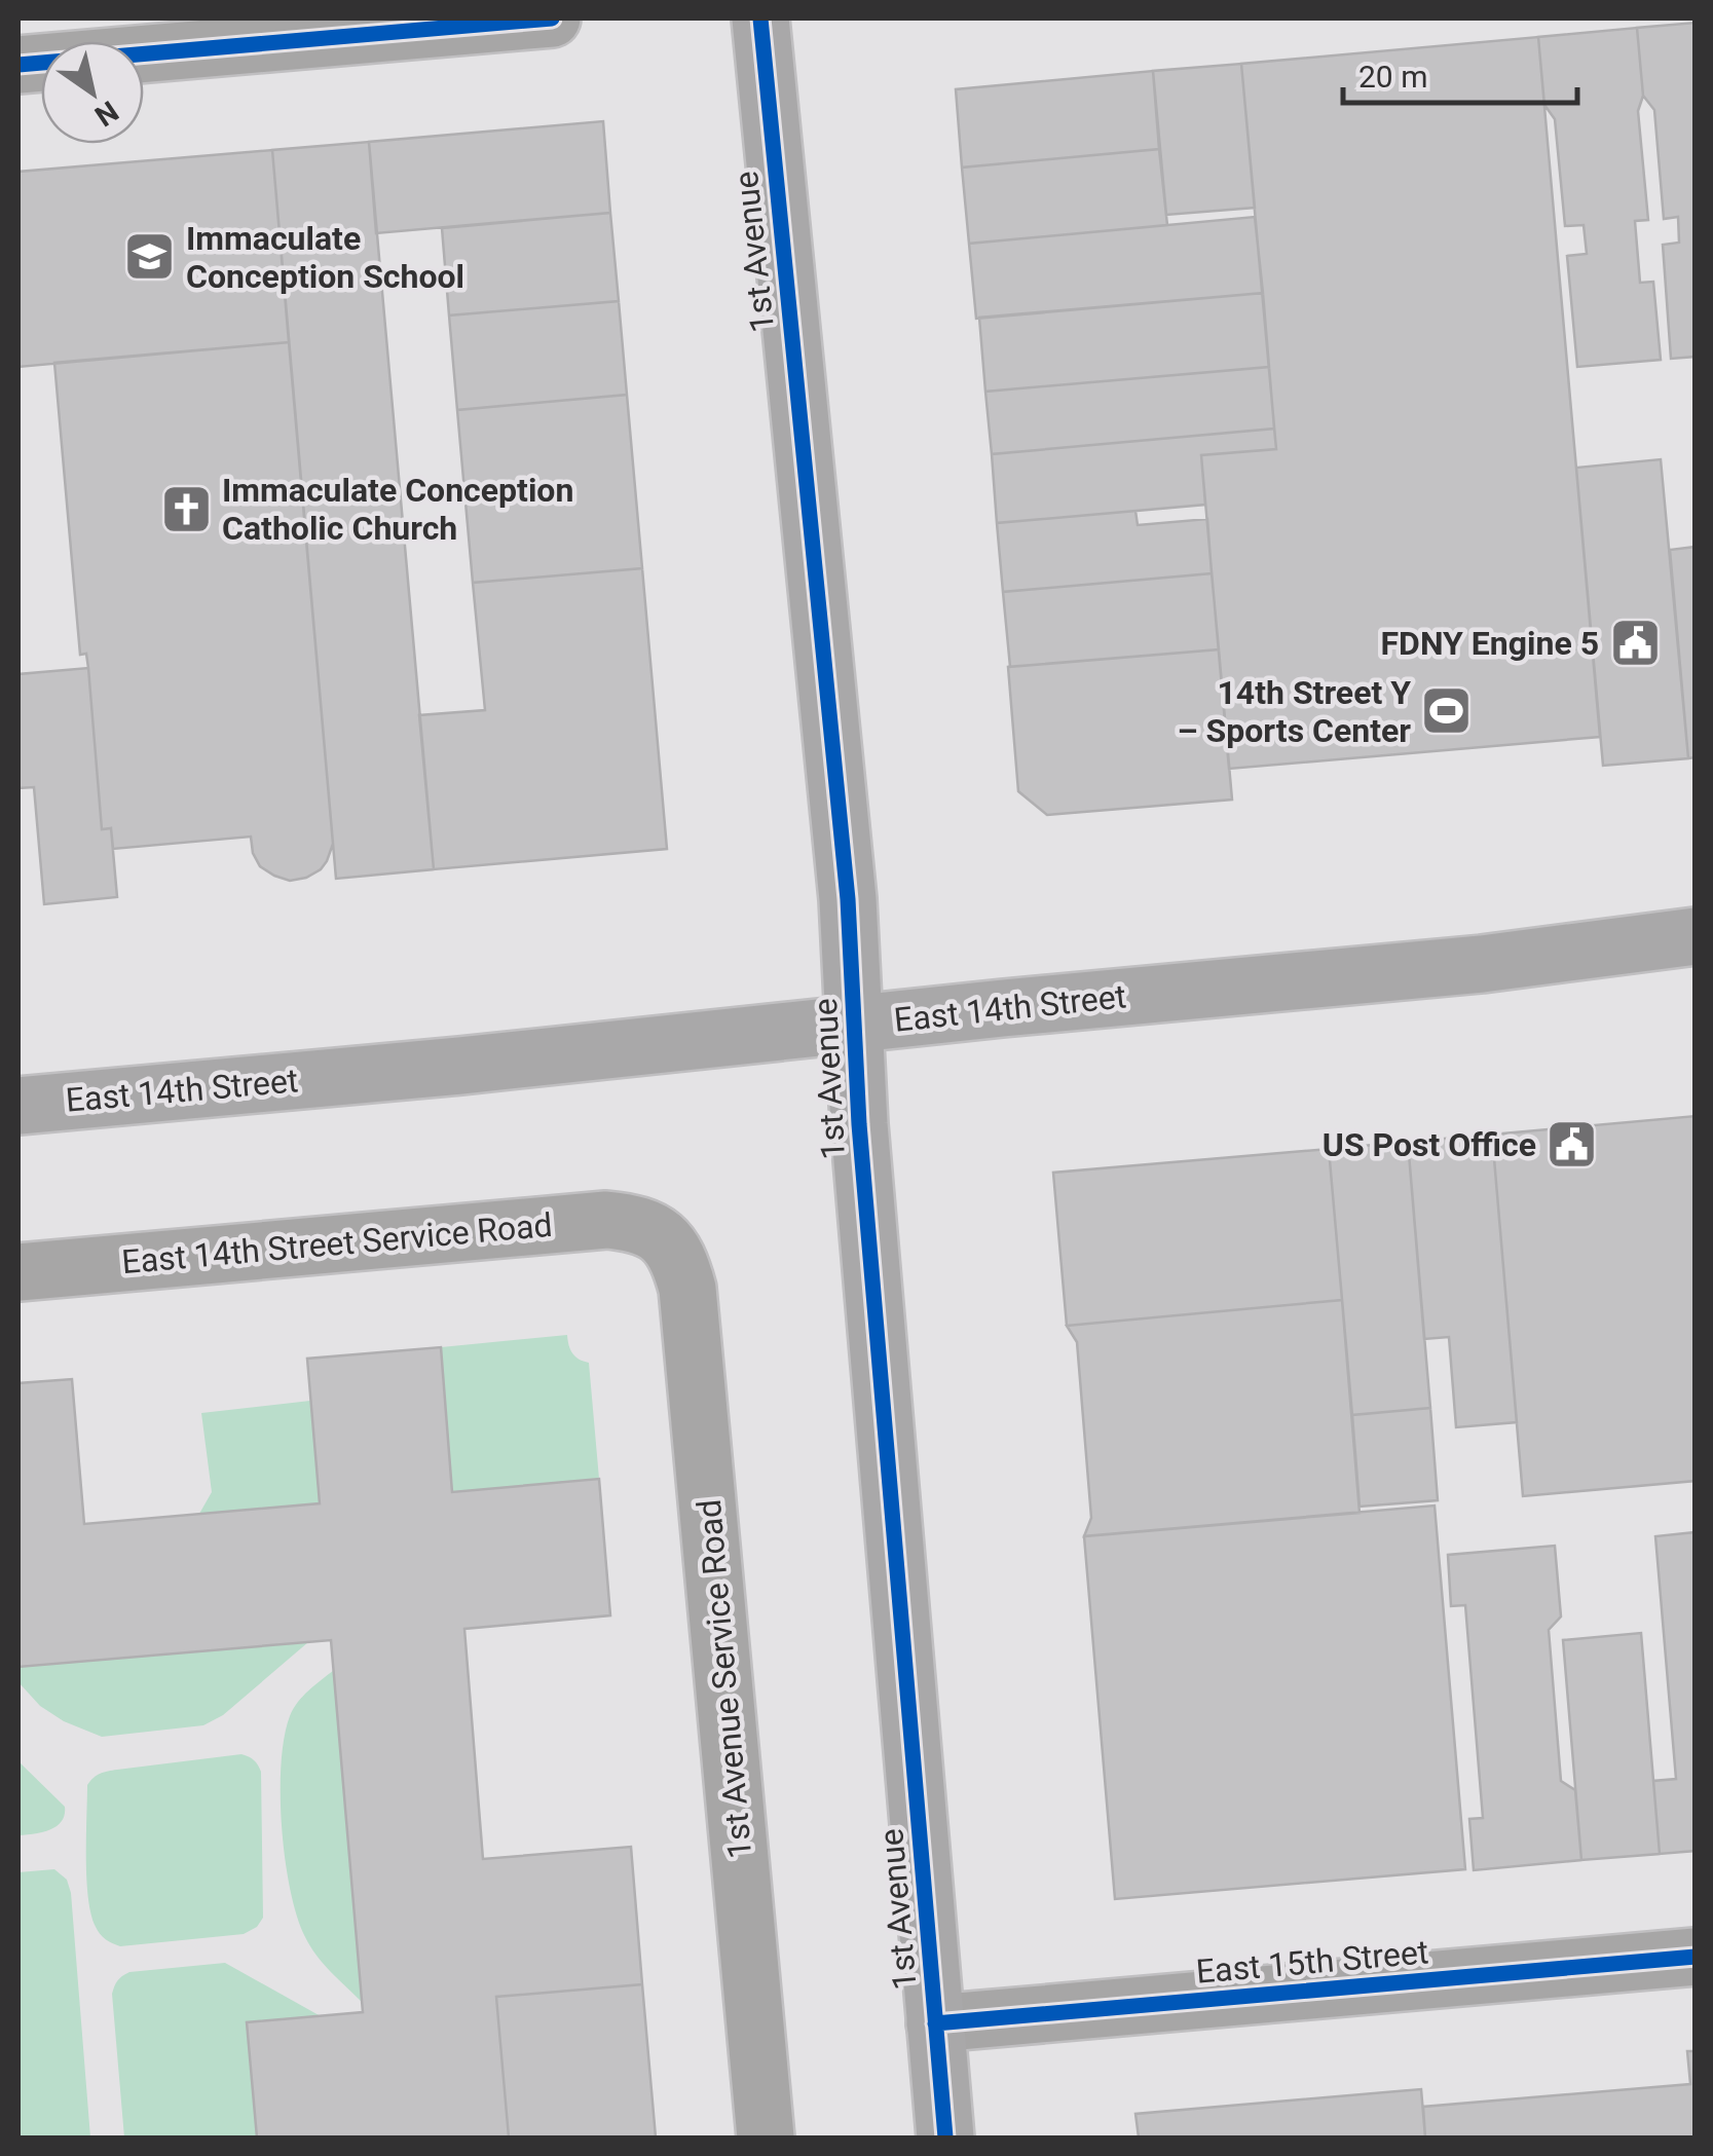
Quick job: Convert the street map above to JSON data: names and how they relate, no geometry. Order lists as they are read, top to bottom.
{
  "streets": {
    "main road": ["1st Avenue", "East 14th Street"],
    "street": ["East 14th Street Service Road", "1st Avenue Service Road", "East 15th Street"]
  },
  "crossings": [
    ["1st Avenue", "East 14th Street"],
    ["1st Avenue", "East 15th Street"],
    ["East 14th Street Service Road", "1st Avenue Service Road"]
  ],
  "places": {
    "school or university": ["Immaculate Conception School"],
    "church": ["Immaculate Conception Catholic Church"],
    "public building": ["FDNY Engine 5", "US Post Office"],
    "sports": ["14th Street Y – Sports Center"]
  },
  "scale_bar": "20 m",
  "north": "bottom right"
}
